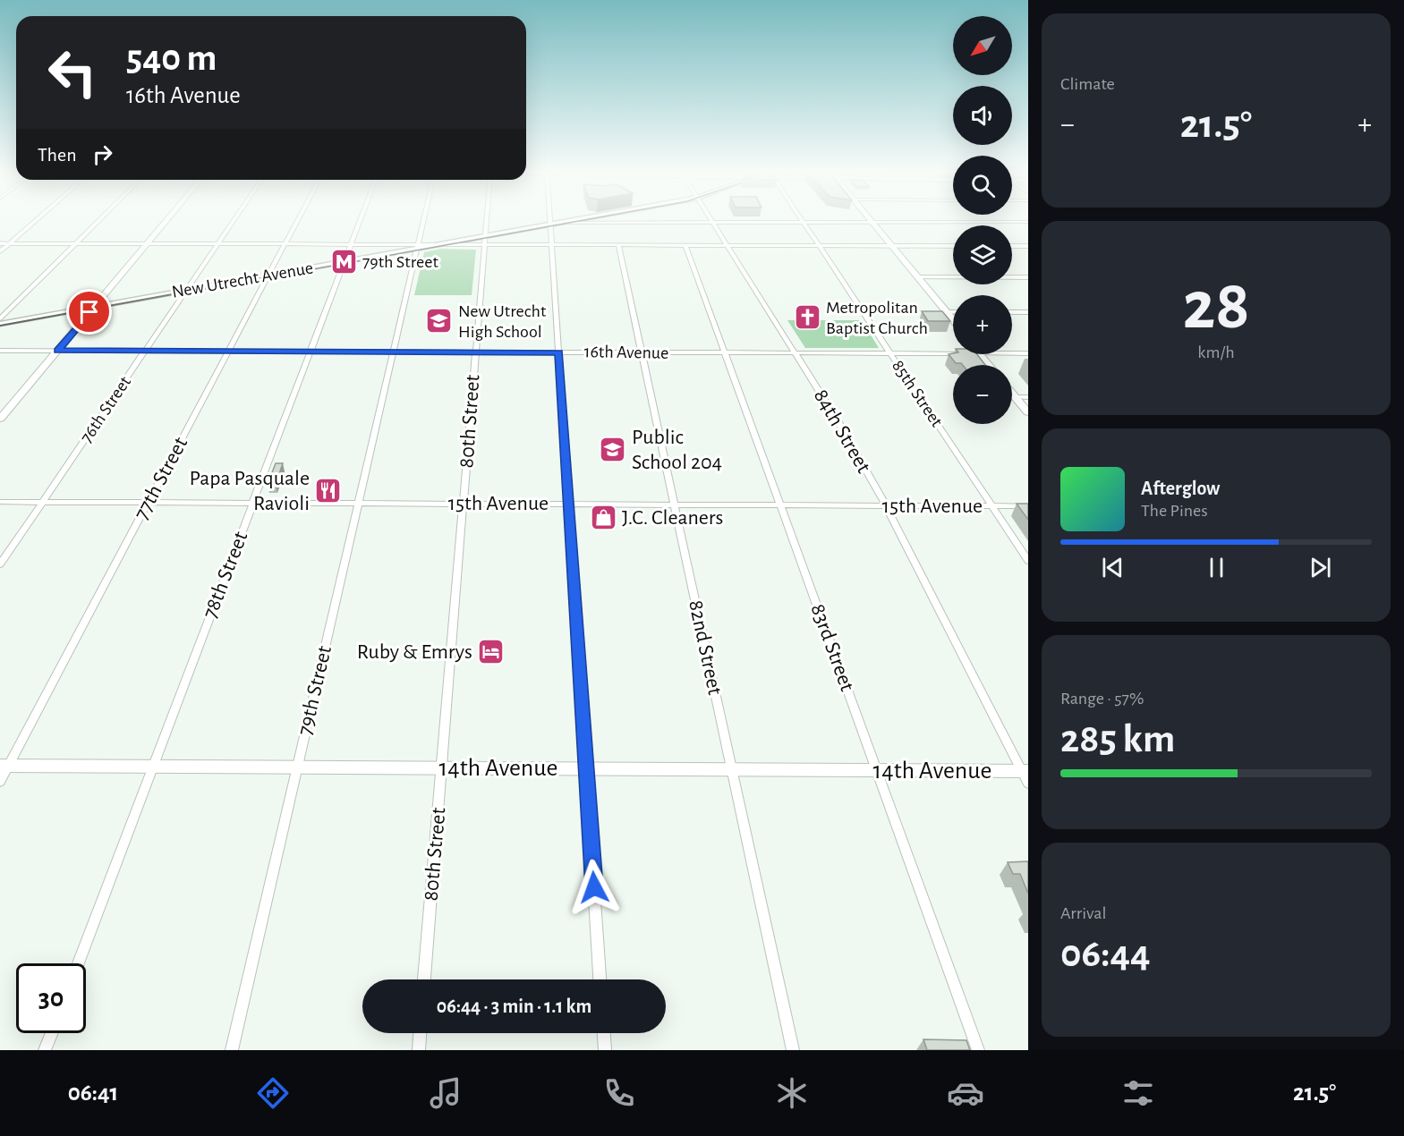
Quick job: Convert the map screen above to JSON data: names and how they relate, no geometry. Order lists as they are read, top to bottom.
{
  "streets": {
    "main road": ["14th Avenue"],
    "street": [
      "New Utrecht Avenue",
      "16th Avenue",
      "85th Street",
      "76th Street",
      "80th Street",
      "84th Street",
      "77th Street",
      "15th Avenue",
      "78th Street",
      "82nd Street",
      "83rd Street",
      "79th Street"
    ]
  },
  "crossings": [
    ["New Utrecht Avenue", "76th Street"],
    ["New Utrecht Avenue", "80th Street"],
    ["New Utrecht Avenue", "77th Street"],
    ["New Utrecht Avenue", "78th Street"],
    ["New Utrecht Avenue", "79th Street"],
    ["16th Avenue", "85th Street"],
    ["16th Avenue", "76th Street"],
    ["16th Avenue", "80th Street"],
    ["16th Avenue", "84th Street"],
    ["16th Avenue", "77th Street"],
    ["16th Avenue", "78th Street"],
    ["16th Avenue", "82nd Street"],
    ["16th Avenue", "83rd Street"],
    ["16th Avenue", "79th Street"],
    ["85th Street", "15th Avenue"],
    ["76th Street", "15th Avenue"],
    ["80th Street", "15th Avenue"],
    ["80th Street", "14th Avenue"],
    ["84th Street", "15th Avenue"],
    ["84th Street", "14th Avenue"],
    ["77th Street", "15th Avenue"],
    ["77th Street", "14th Avenue"],
    ["15th Avenue", "78th Street"],
    ["15th Avenue", "82nd Street"],
    ["15th Avenue", "83rd Street"],
    ["15th Avenue", "79th Street"],
    ["78th Street", "14th Avenue"],
    ["82nd Street", "14th Avenue"],
    ["83rd Street", "14th Avenue"],
    ["79th Street", "14th Avenue"]
  ],
  "places": {
    "metro station": ["79th Street"],
    "church": ["Metropolitan Baptist Church"],
    "school or university": ["New Utrecht High School", "Public School 204"],
    "restaurant": ["Papa Pasquale Ravioli"],
    "shop": ["J.C. Cleaners"],
    "hotel": ["Ruby & Emrys"]
  },
  "north": "bottom left",
  "page": {
    "tile": [
      "Climate",
      ["28", "km/h"],
      ["Range · 57%", "285 km"],
      ["Arrival", "06:44"]
    ],
    "map_buttons": ["+", "−"],
    "turn": ["540 m", "16th Avenue"],
    "heat": ["−", "21.5°", "+"],
    "then": "Then",
    "song": ["Afterglow", "The Pines"],
    "limit": "30",
    "trip": "06:44 · 3 min · 1.1 km",
    "tabs": ["06:41", "21.5°"]
  }
}
